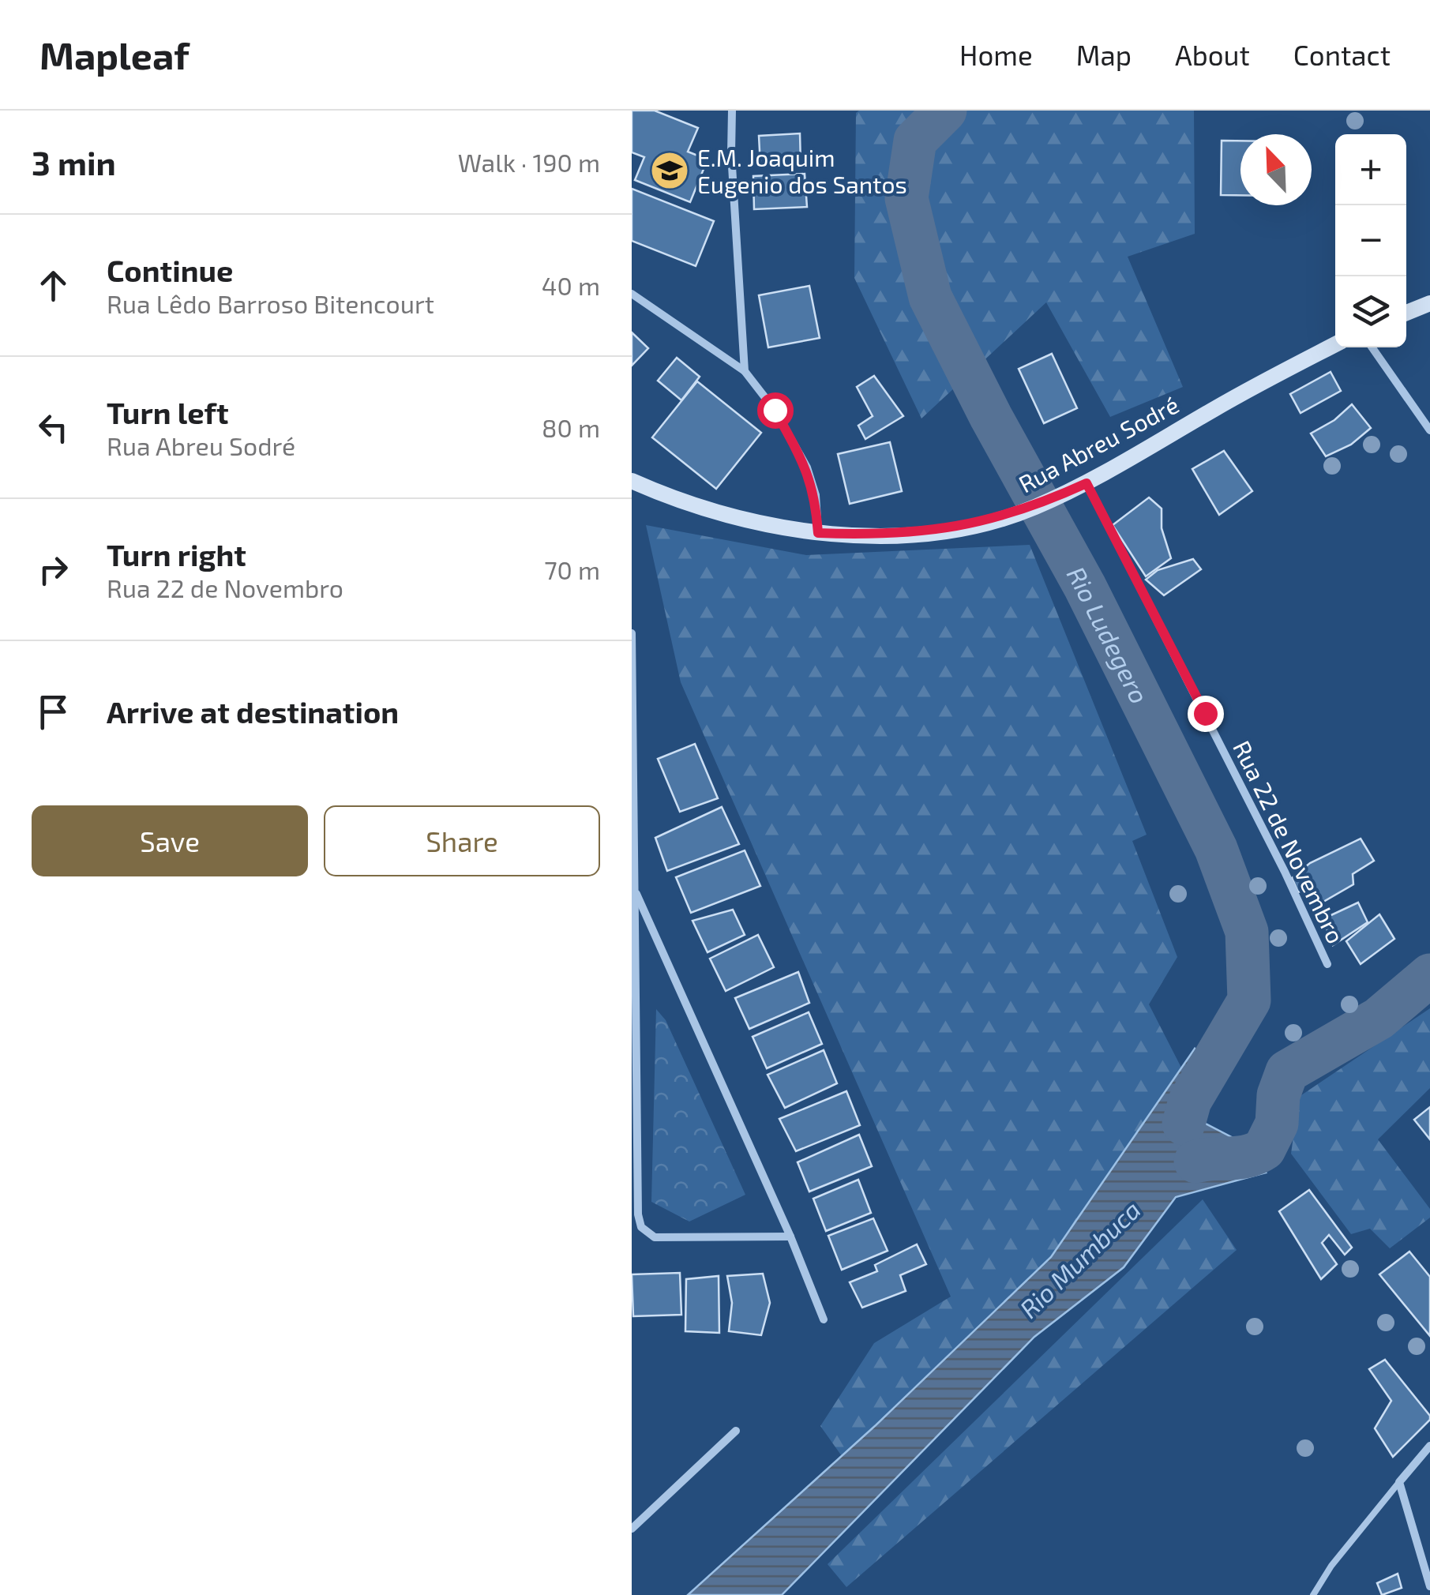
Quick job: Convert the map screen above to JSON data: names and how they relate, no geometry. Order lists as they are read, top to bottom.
{
  "streets": {
    "main road": ["Rua Abreu Sodré"],
    "street": ["Rua 22 de Novembro"]
  },
  "crossings": [
    ["Rua Abreu Sodré", "Rua 22 de Novembro"]
  ],
  "water": ["Rio Ludegero", "Rio Mumbuca"],
  "places": {
    "school or university": ["E.M. Joaquim Eugenio dos Santos"]
  },
  "north": "top left",
  "page": {
    "header": "Mapleaf",
    "nav": [
      "Home",
      "Map",
      "About",
      "Contact"
    ],
    "heading": ["3 min", "Walk · 190 m"],
    "map_buttons": ["+", "−"],
    "list": [
      ["Continue", "Rua Lêdo Barroso Bitencourt", "40 m"],
      ["Turn left", "Rua Abreu Sodré", "80 m"],
      ["Turn right", "Rua 22 de Novembro", "70 m"],
      "Arrive at destination"
    ],
    "buttons": ["Save", "Share"]
  }
}
